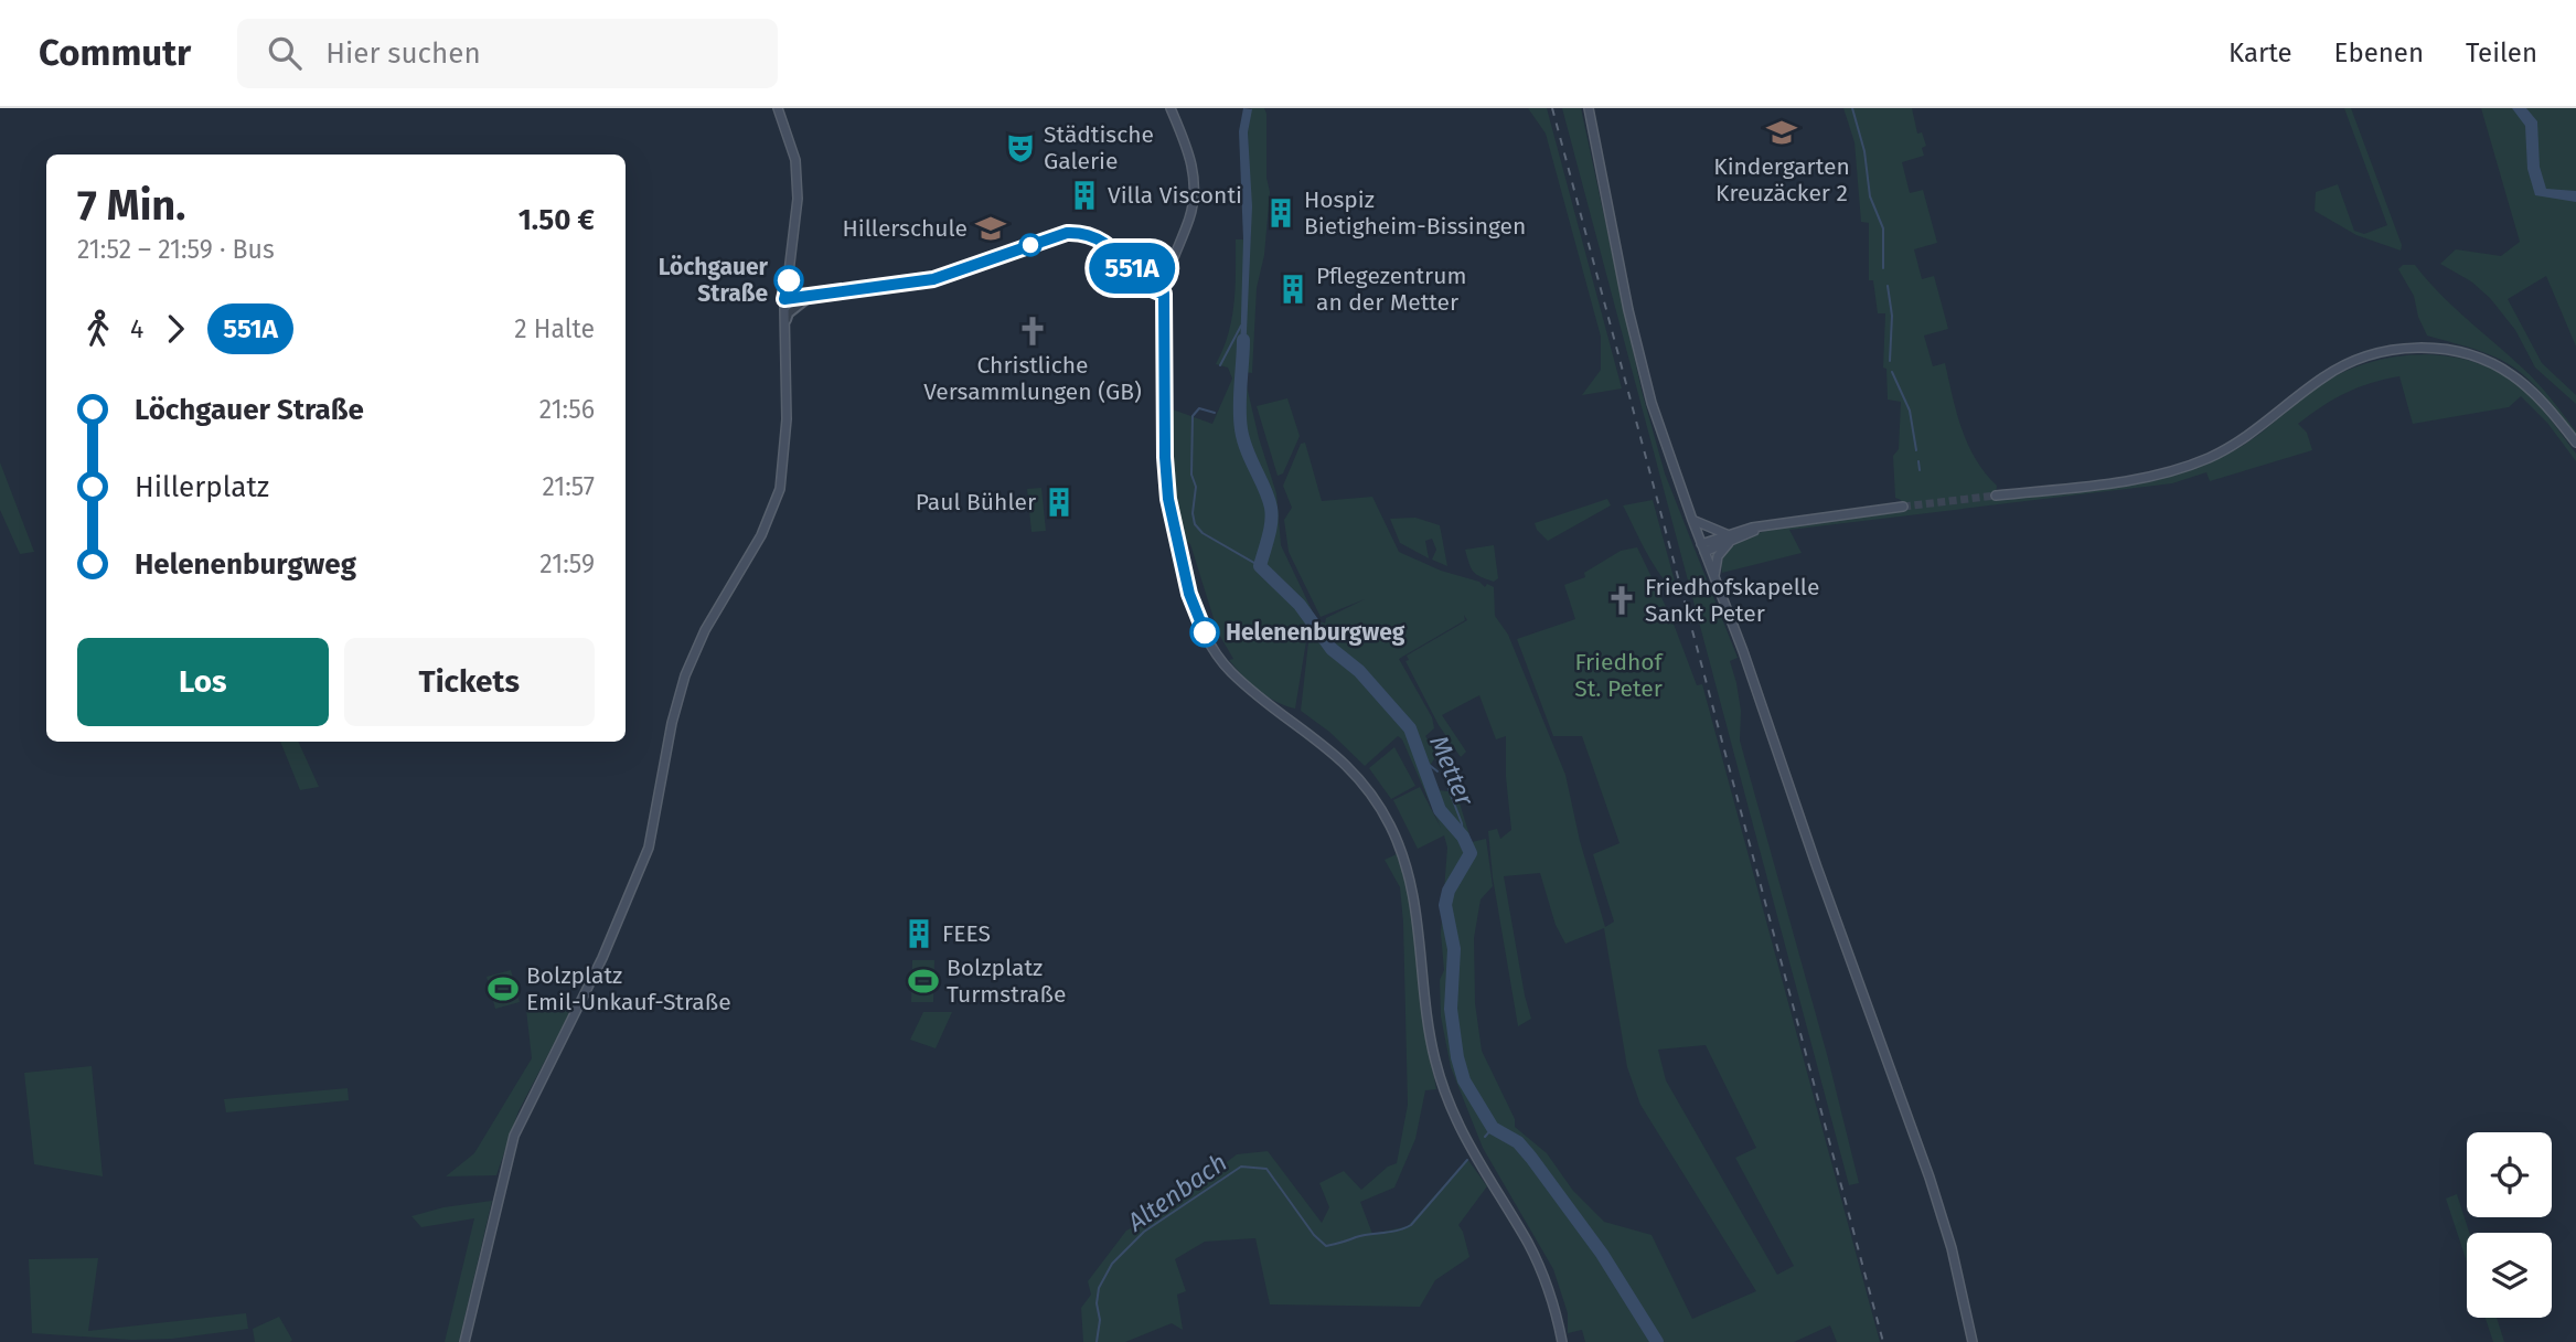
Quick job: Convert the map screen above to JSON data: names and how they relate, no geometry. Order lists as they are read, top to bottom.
{
  "water": ["Metter", "Altenbach"],
  "parks": ["Friedhof St. Peter"],
  "places": {
    "school or university": ["Kindergarten Kreuzäcker 2", "Hillerschule"],
    "theatre": ["Städtische Galerie"],
    "building": [
      "Villa Visconti",
      "Hospiz Bietigheim-Bissingen",
      "Pflegezentrum an der Metter",
      "Paul Bühler",
      "FEES"
    ],
    "other": ["Löchgauer Straße", "Helenenburgweg"],
    "church": ["Christliche Versammlungen (GB)", "Friedhofskapelle Sankt Peter"],
    "sports": ["Bolzplatz Turmstraße", "Bolzplatz Emil-Unkauf-Straße"]
  },
  "lines": ["bus line 551A"],
  "page": {
    "header": "Commutr",
    "search": "Hier suchen",
    "nav": ["Karte", "Ebenen", "Teilen"],
    "on_map": "551A",
    "heading": ["7 Min.", "21:52 – 21:59 · Bus", "1.50 €"],
    "legs": ["4", "551A", "2 Halte"],
    "list": [
      {
        "name": "Löchgauer Straße",
        "value": "21:56"
      },
      {
        "name": "Hillerplatz",
        "value": "21:57"
      },
      {
        "name": "Helenenburgweg",
        "value": "21:59"
      }
    ],
    "buttons": ["Los", "Tickets"]
  }
}
